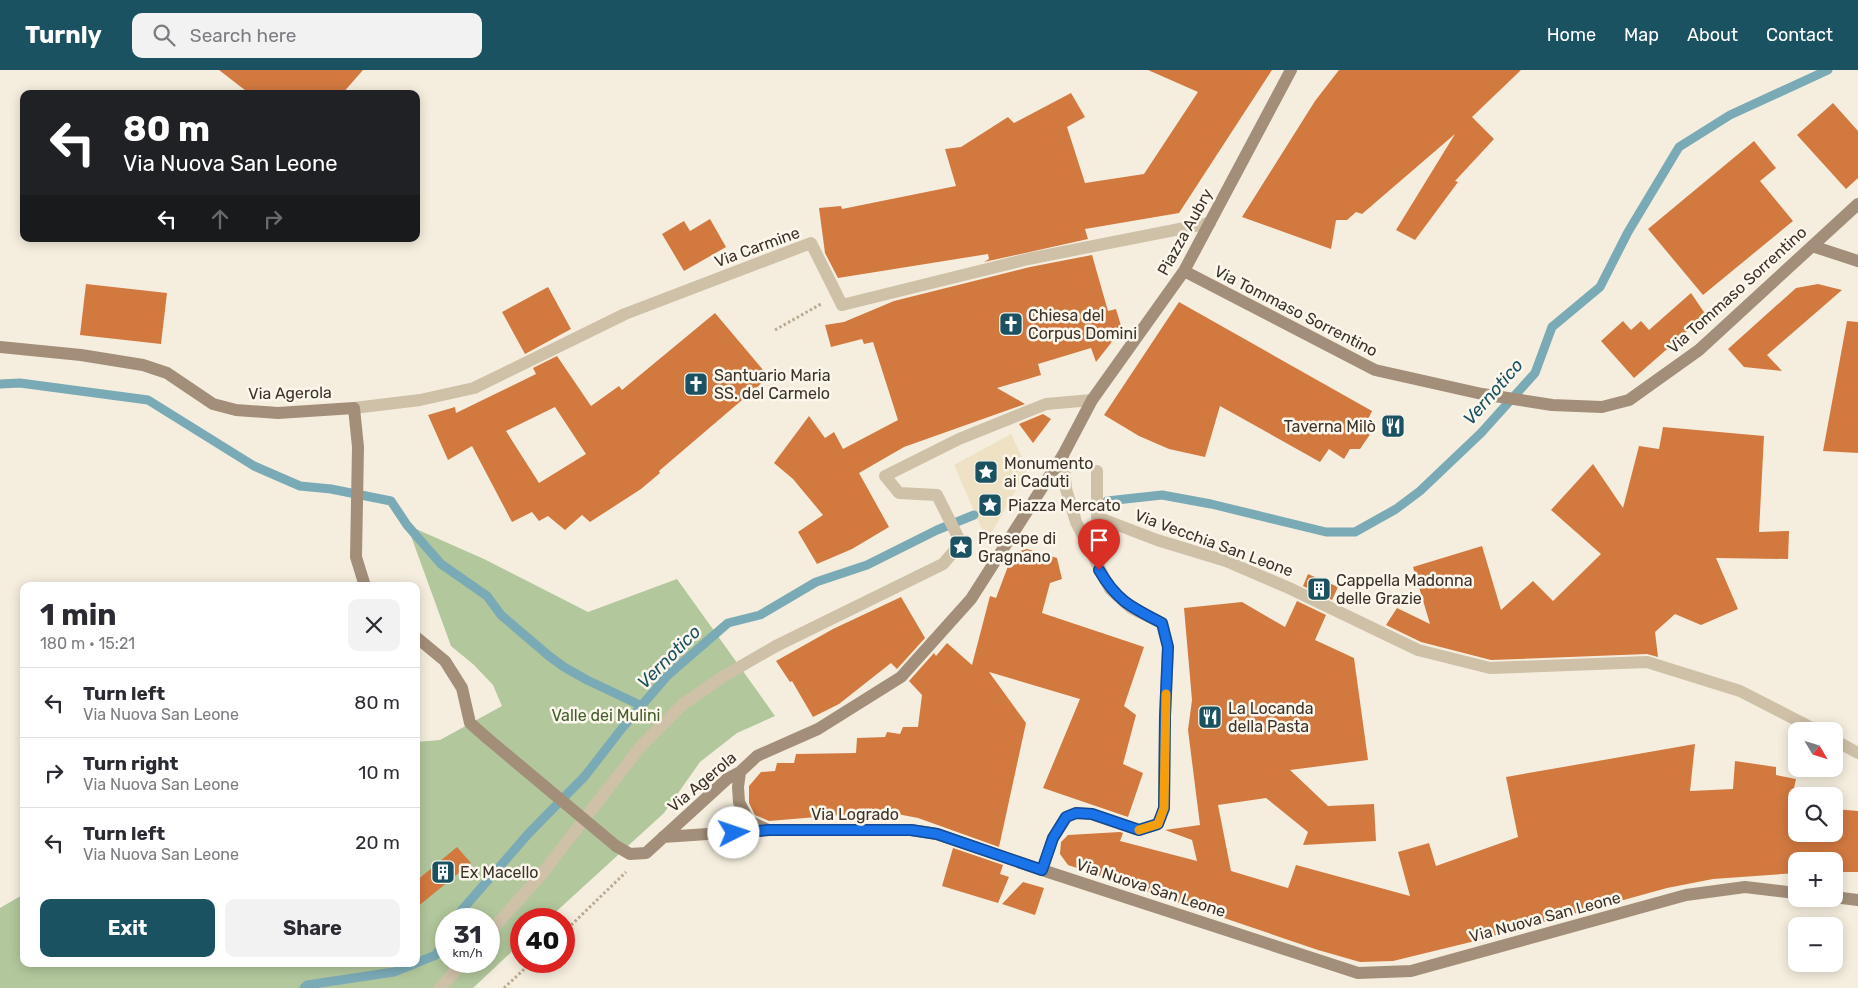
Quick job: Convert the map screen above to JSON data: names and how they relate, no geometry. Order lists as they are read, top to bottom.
{
  "streets": {
    "street": [
      "Piazza Aubry",
      "Via Carmine",
      "Via Tommaso Sorrentino",
      "Via Agerola",
      "Via Vecchia San Leone",
      "Via Logrado",
      "Via Nuova San Leone"
    ]
  },
  "crossings": [
    ["Piazza Aubry", "Via Tommaso Sorrentino"],
    ["Via Carmine", "Via Agerola"],
    ["Via Agerola", "Via Logrado"],
    ["Via Logrado", "Via Nuova San Leone"]
  ],
  "water": ["Vernotico"],
  "parks": ["Valle dei Mulini"],
  "places": {
    "church": ["Chiesa del Corpus Domini", "Santuario Maria SS. del Carmelo"],
    "restaurant": ["Taverna Milò", "La Locanda della Pasta"],
    "place": ["Monumento ai Caduti", "Piazza Mercato", "Presepe di Gragnano"],
    "building": ["Cappella Madonna delle Grazie", "Ex Macello"]
  },
  "north": "bottom right",
  "page": {
    "header": "Turnly",
    "search": "Search here",
    "nav": [
      "Home",
      "Map",
      "About",
      "Contact"
    ],
    "turn": ["80 m", "Via Nuova San Leone"],
    "heading": ["1 min", "180 m · 15:21"],
    "list": [
      {
        "name": "Turn left",
        "note": "Via Nuova San Leone",
        "value": "80 m"
      },
      {
        "name": "Turn right",
        "note": "Via Nuova San Leone",
        "value": "10 m"
      },
      {
        "name": "Turn left",
        "note": "Via Nuova San Leone",
        "value": "20 m"
      }
    ],
    "map_buttons": ["+", "−"],
    "buttons": ["Exit", "Share"],
    "speed": "31 km/h",
    "limit": "40"
  }
}
